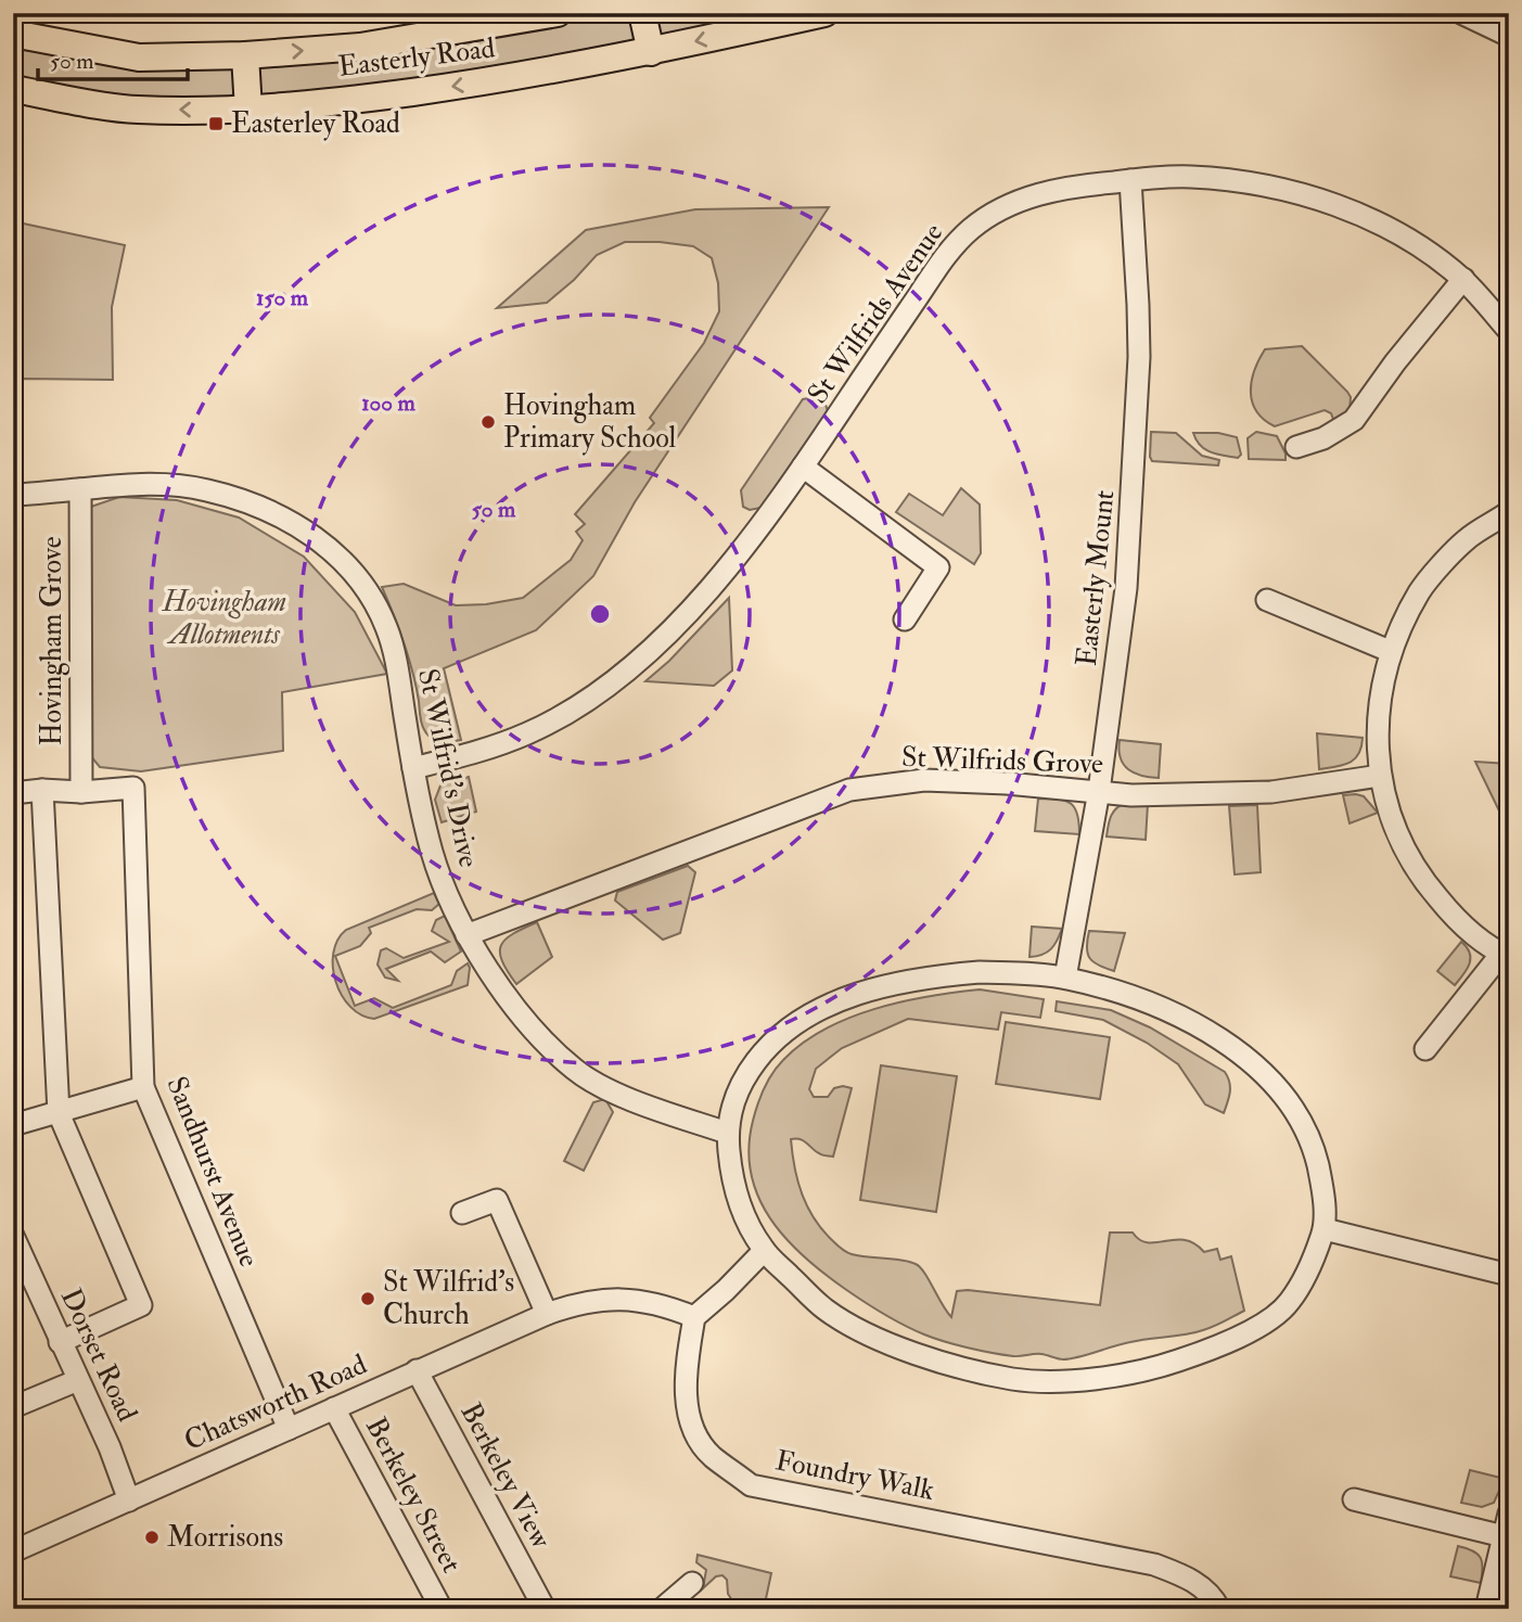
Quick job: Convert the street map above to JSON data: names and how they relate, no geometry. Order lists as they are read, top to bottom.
{
  "streets": {
    "main road": ["Easterly Road"],
    "street": [
      "St Wilfrids Avenue",
      "Easterly Mount",
      "Hovingham Grove",
      "St Wilfrids Grove",
      "St Wilfrid's Drive",
      "Sandhurst Avenue",
      "Dorset Road",
      "Chatsworth Road",
      "Berkeley View",
      "Foundry Walk",
      "Berkeley Street"
    ]
  },
  "crossings": [
    ["St Wilfrids Avenue", "Easterly Mount"],
    ["St Wilfrids Avenue", "St Wilfrid's Drive"],
    ["Easterly Mount", "St Wilfrids Grove"],
    ["Hovingham Grove", "St Wilfrid's Drive"],
    ["Hovingham Grove", "Sandhurst Avenue"],
    ["St Wilfrids Grove", "St Wilfrid's Drive"],
    ["Sandhurst Avenue", "Chatsworth Road"],
    ["Dorset Road", "Chatsworth Road"],
    ["Chatsworth Road", "Berkeley View"],
    ["Chatsworth Road", "Foundry Walk"],
    ["Chatsworth Road", "Berkeley Street"]
  ],
  "parks": ["Hovingham Allotments"],
  "places": {
    "transit": ["Easterley Road"],
    "other": ["Hovingham Primary School", "St Wilfrid's Church", "Morrisons"]
  },
  "scale_bar": "50 m",
  "rings": ["150 m", "100 m", "50 m"]
}
